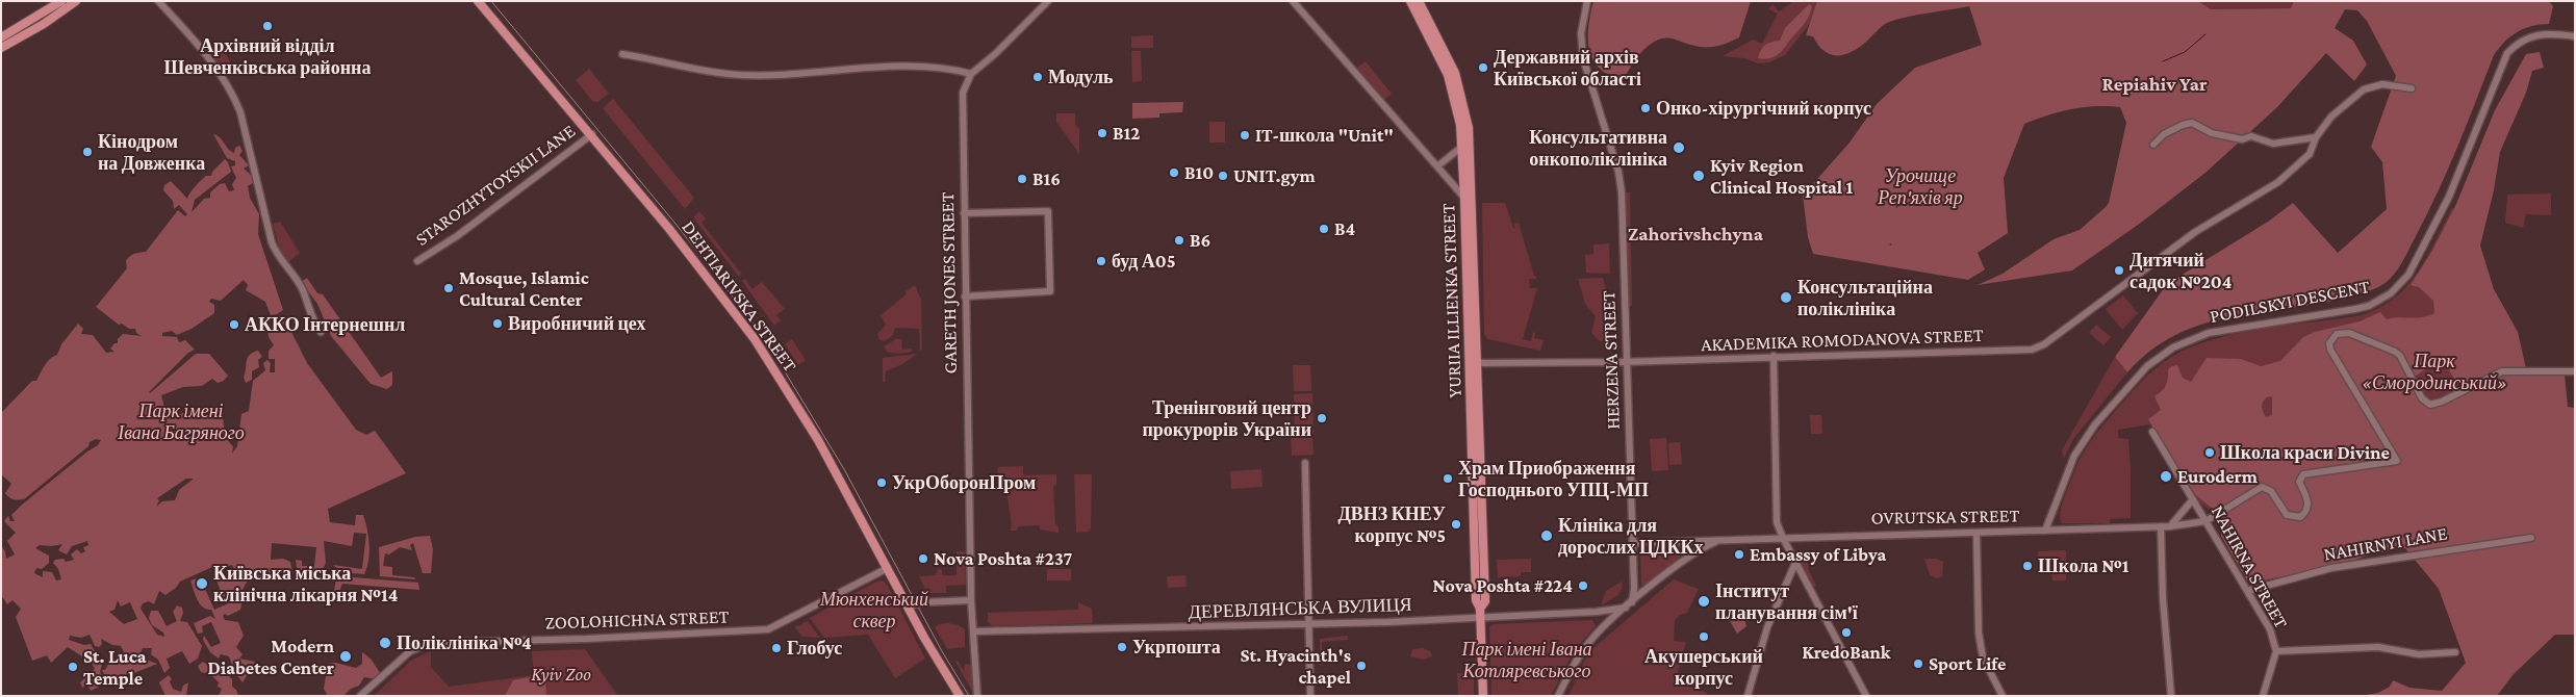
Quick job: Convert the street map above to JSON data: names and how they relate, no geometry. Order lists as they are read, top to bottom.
{
  "streets": {
    "main road": ["DEHTIARIVSKA STREET", "YURIIA ILLIENKA STREET"],
    "street": [
      "STAROZHYTOYSKII LANE",
      "GARETH JONES STREET",
      "PODILSKYI DESCENT",
      "AKADEMIKA ROMODANOVA STREET",
      "HERZENA STREET",
      "OVRUTSKA STREET",
      "NAHIRNYI LANE",
      "NAHIRNA STREET",
      "ДЕРЕВЛЯНСЬКА ВУЛИЦЯ",
      "ZOOLOHICHNA STREET"
    ]
  },
  "crossings": [
    ["STAROZHYTOYSKII LANE", "DEHTIARIVSKA STREET"],
    ["GARETH JONES STREET", "ДЕРЕВЛЯНСЬКА ВУЛИЦЯ"],
    ["DEHTIARIVSKA STREET", "ZOOLOHICHNA STREET"],
    ["YURIIA ILLIENKA STREET", "AKADEMIKA ROMODANOVA STREET"],
    ["YURIIA ILLIENKA STREET", "ДЕРЕВЛЯНСЬКА ВУЛИЦЯ"],
    ["PODILSKYI DESCENT", "OVRUTSKA STREET"],
    ["AKADEMIKA ROMODANOVA STREET", "HERZENA STREET"],
    ["HERZENA STREET", "OVRUTSKA STREET"],
    ["OVRUTSKA STREET", "NAHIRNA STREET"],
    ["NAHIRNYI LANE", "NAHIRNA STREET"]
  ],
  "districts": ["Repiahiv Yar", "Zahorivshchyna"],
  "parks": [
    "Урочище Реп'яхів яр",
    "Парк «Смородинський»",
    "Парк імені Івана Багряного",
    "Мюнхенський сквер",
    "Парк імені Івана Котляревського",
    "Kyiv Zoo"
  ],
  "places": [
    "Архівний відділ Шевченківська районна",
    "Державний архів Київської області",
    "Модуль",
    "Онко-хірургічний корпус",
    "B12",
    "IT-школа \"Unit\"",
    "Консультативна онкополіклініка",
    "Кінодром на Довженка",
    "B10",
    "UNIT.gym",
    "Kyiv Region Clinical Hospital 1",
    "B16",
    "B4",
    "B6",
    "буд А05",
    "Дитячий садок №204",
    "Mosque, Islamic Cultural Center",
    "Консультаційна поліклініка",
    "Виробничий цех",
    "АККО Інтернешнл",
    "Тренінговий центр прокурорів України",
    "Школа краси Divine",
    "Euroderm",
    "Храм Приображення Господнього УПЦ-МП",
    "УкрОборонПром",
    "ДВНЗ КНЕУ корпус №5",
    "Клініка для дорослих ЦДККх",
    "Embassy of Libya",
    "Nova Poshta #237",
    "Школа №1",
    "Київська міська клінічна лікарня №14",
    "Nova Poshta #224",
    "Інститут планування сім'ї",
    "KredoBank",
    "Акушерський корпус",
    "Поліклініка №4",
    "Укрпошта",
    "Глобус",
    "Modern Diabetes Center",
    "Sport Life",
    "St. Hyacinth's chapel",
    "St. Luca Temple"
  ]
}
